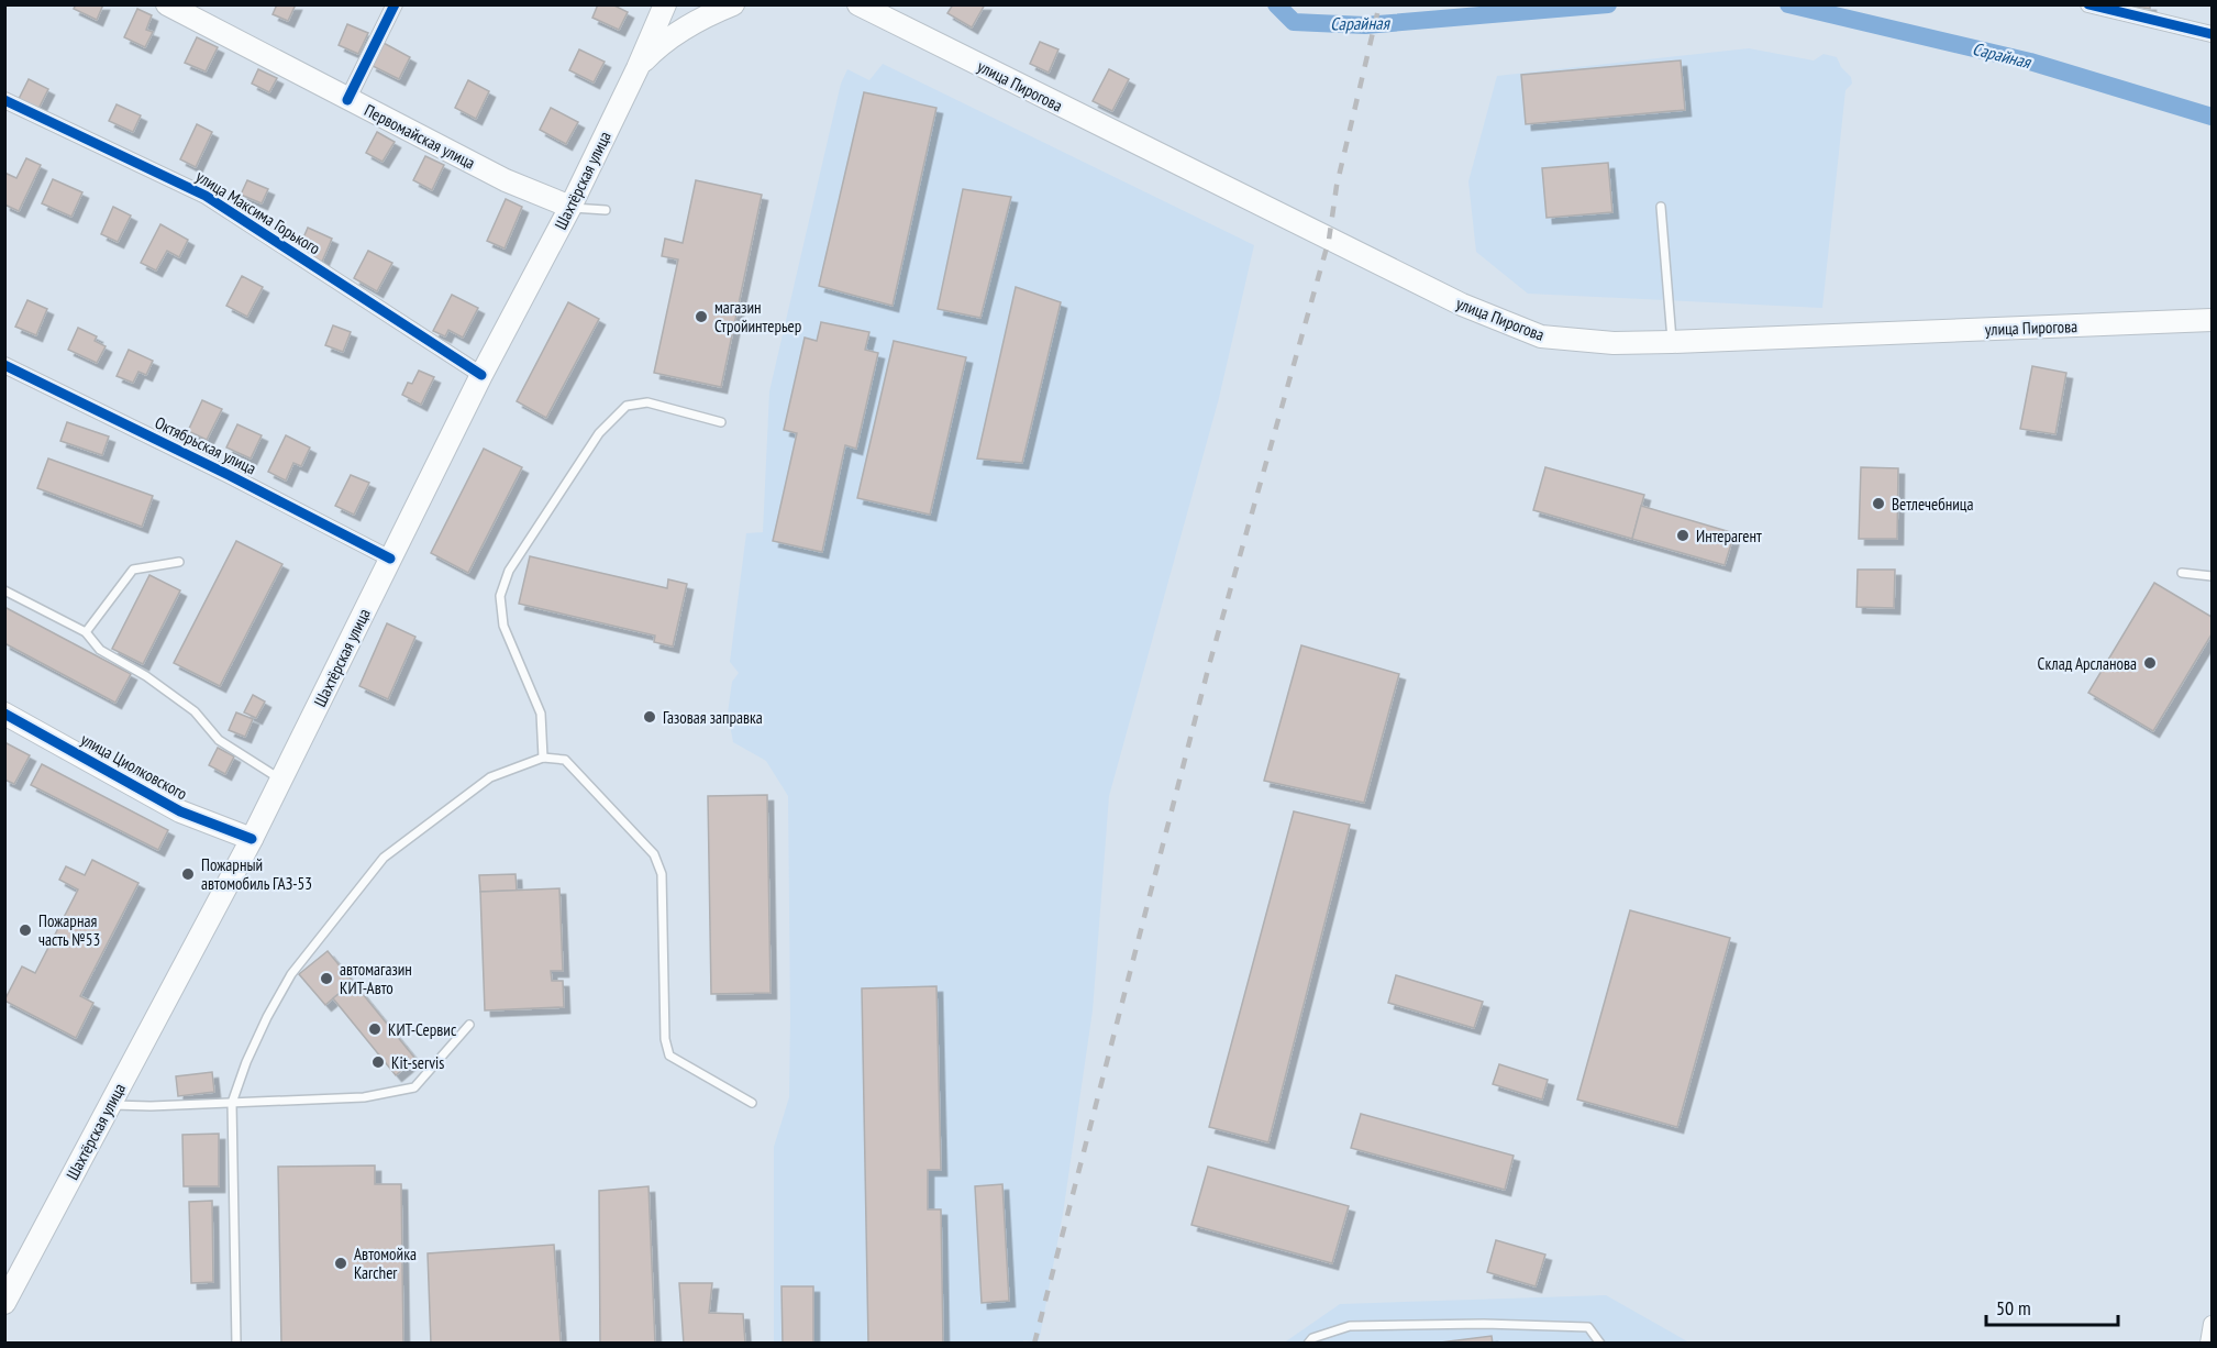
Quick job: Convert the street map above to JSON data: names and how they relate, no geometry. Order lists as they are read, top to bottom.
{
  "streets": {
    "main road": [
      "улица Пирогова",
      "Первомайская улица",
      "Шахтёрская улица",
      "улица Циолковского"
    ],
    "street": ["улица Максима Горького", "Октябрьская улица"]
  },
  "crossings": [
    ["Первомайская улица", "Шахтёрская улица"],
    ["Шахтёрская улица", "улица Максима Горького"],
    ["Шахтёрская улица", "Октябрьская улица"],
    ["Шахтёрская улица", "улица Циолковского"]
  ],
  "water": ["Сарайная"],
  "places": [
    "магазин Стройинтерьер",
    "Ветлечебница",
    "Интерагент",
    "Склад Арсланова",
    "Газовая заправка",
    "Пожарный автомобиль ГАЗ-53",
    "Пожарная часть №53",
    "автомагазин КИТ-Авто",
    "КИТ-Сервис",
    "Kit-servis",
    "Автомойка Karcher"
  ],
  "scale_bar": "50 m"
}
